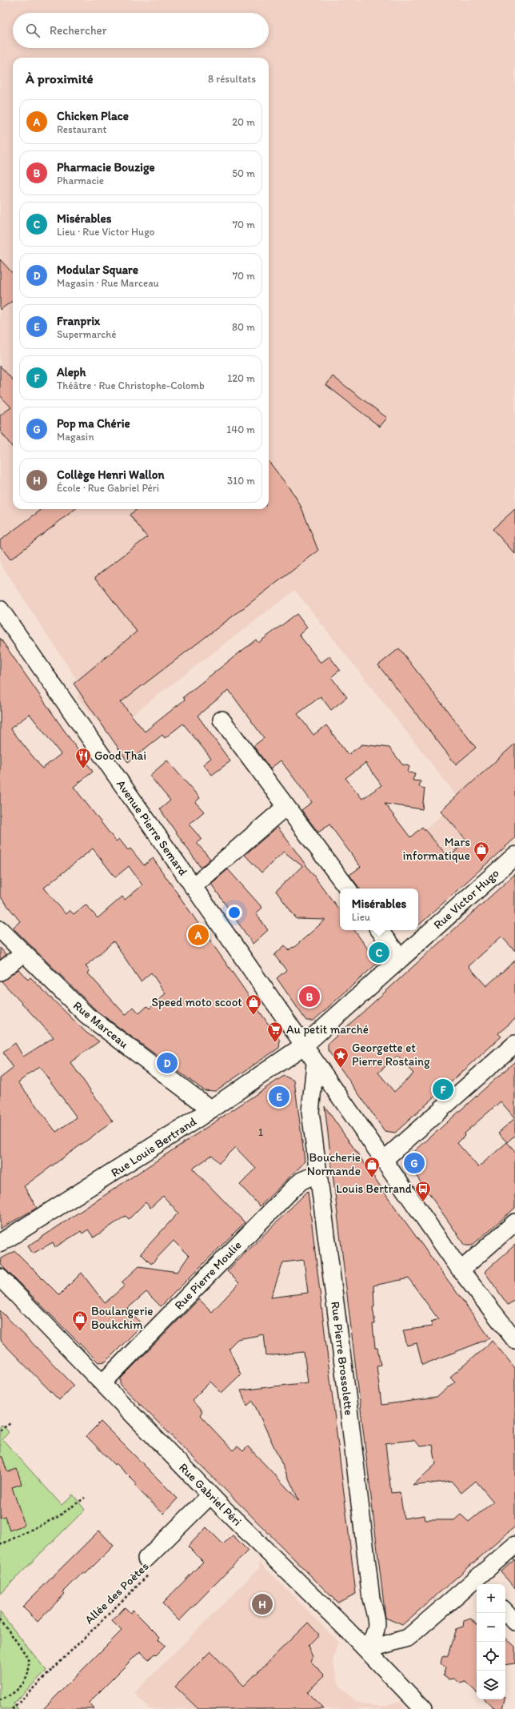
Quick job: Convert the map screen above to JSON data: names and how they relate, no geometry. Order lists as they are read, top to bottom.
{
  "streets": {
    "main road": ["Rue Victor Hugo", "Rue Louis Bertrand"],
    "street": [
      "Avenue Pierre Semard",
      "Rue Marceau",
      "Rue Pierre Moulie",
      "Rue Pierre Brossolette",
      "Rue Gabriel Péri"
    ],
    "path": ["Allée des Poètes"]
  },
  "crossings": [
    ["Avenue Pierre Semard", "Rue Victor Hugo"],
    ["Avenue Pierre Semard", "Rue Louis Bertrand"],
    ["Avenue Pierre Semard", "Rue Pierre Brossolette"],
    ["Rue Victor Hugo", "Rue Louis Bertrand"],
    ["Rue Marceau", "Rue Louis Bertrand"],
    ["Rue Pierre Moulie", "Rue Pierre Brossolette"],
    ["Rue Pierre Moulie", "Rue Gabriel Péri"],
    ["Rue Pierre Brossolette", "Rue Gabriel Péri"]
  ],
  "places": {
    "restaurant": ["Good Thai"],
    "shop": [
      "Mars informatique",
      "Speed moto scoot",
      "Boucherie Normande",
      "Boulangerie Boukchim"
    ],
    "supermarket": ["Au petit marché"],
    "place": ["Georgette et Pierre Rostaing"],
    "bus stop": ["Louis Bertrand"]
  },
  "house_numbers": ["1"],
  "page": {
    "search": "Rechercher",
    "heading": ["À proximité", "8 résultats"],
    "list": [
      {
        "mark": "A",
        "name": "Chicken Place",
        "note": "Restaurant",
        "value": "20 m"
      },
      {
        "mark": "B",
        "name": "Pharmacie Bouzige",
        "note": "Pharmacie",
        "value": "50 m"
      },
      {
        "mark": "C",
        "name": "Misérables",
        "note": "Lieu · Rue Victor Hugo",
        "value": "70 m"
      },
      {
        "mark": "D",
        "name": "Modular Square",
        "note": "Magasin · Rue Marceau",
        "value": "70 m"
      },
      {
        "mark": "E",
        "name": "Franprix",
        "note": "Supermarché",
        "value": "80 m"
      },
      {
        "mark": "F",
        "name": "Aleph",
        "note": "Théâtre · Rue Christophe-Colomb",
        "value": "120 m"
      },
      {
        "mark": "G",
        "name": "Pop ma Chérie",
        "note": "Magasin",
        "value": "140 m"
      },
      {
        "mark": "H",
        "name": "Collège Henri Wallon",
        "note": "École · Rue Gabriel Péri",
        "value": "310 m"
      }
    ],
    "popup": ["Misérables", "Lieu"],
    "pins": [
      "A",
      "C",
      "B",
      "D",
      "F",
      "E",
      "G",
      "H"
    ],
    "map_buttons": ["+", "−"]
  }
}
